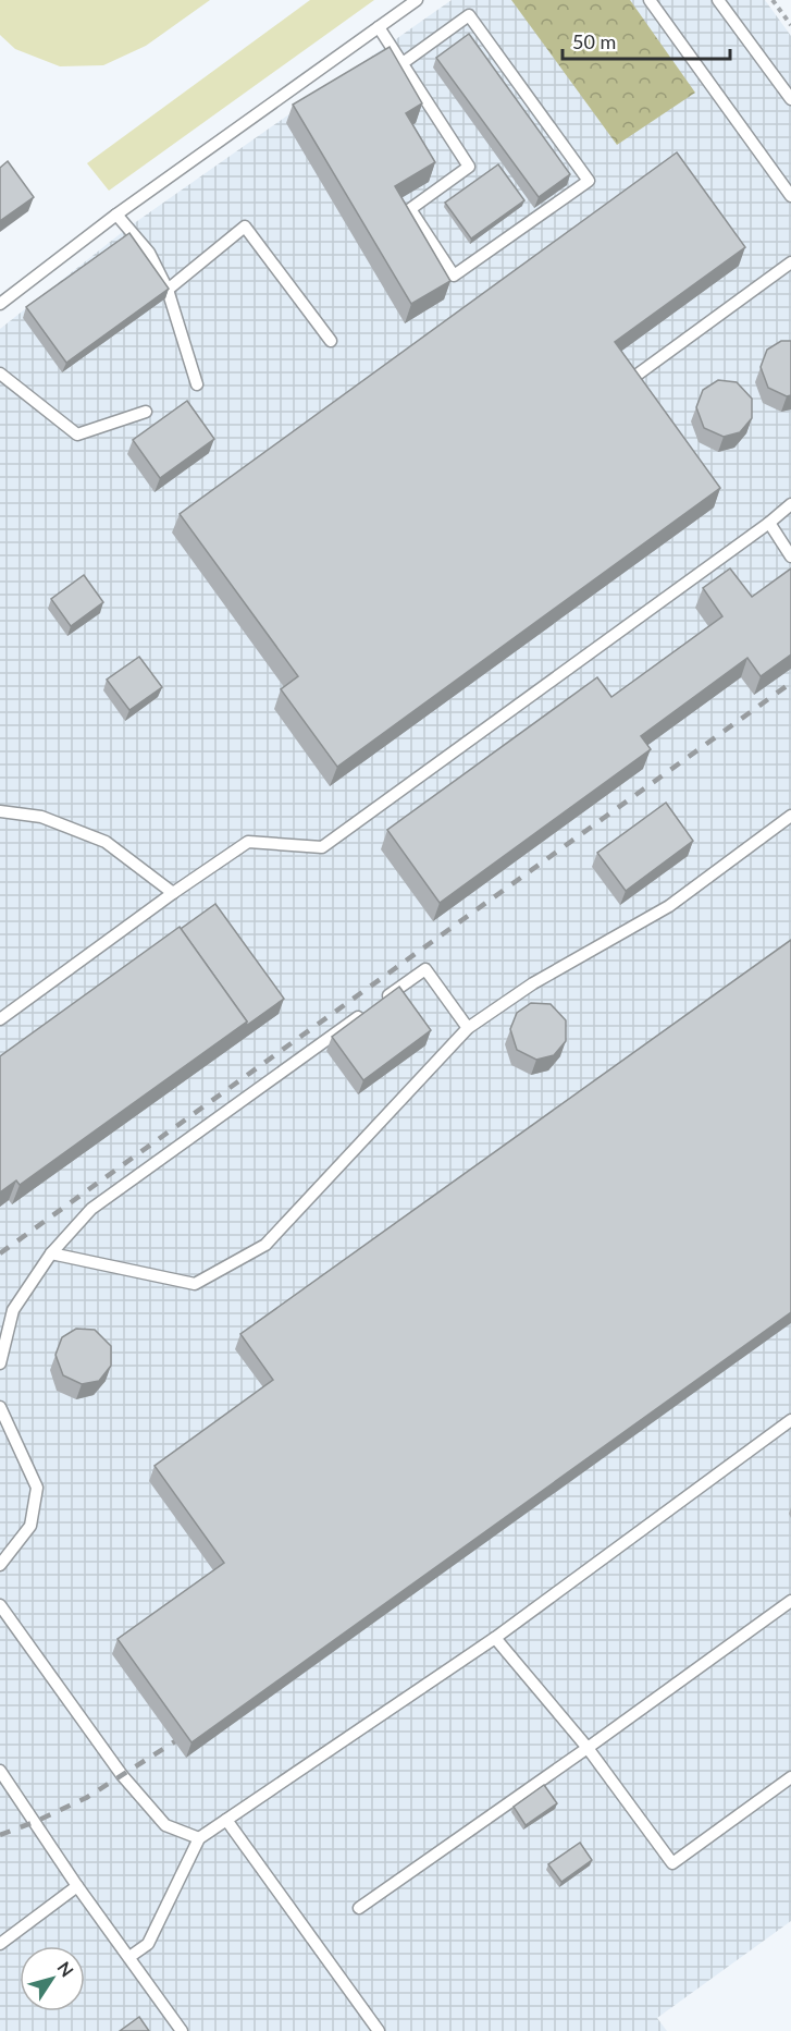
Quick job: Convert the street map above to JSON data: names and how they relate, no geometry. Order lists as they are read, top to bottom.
{
  "scale_bar": "50 m",
  "north": "top right"
}
